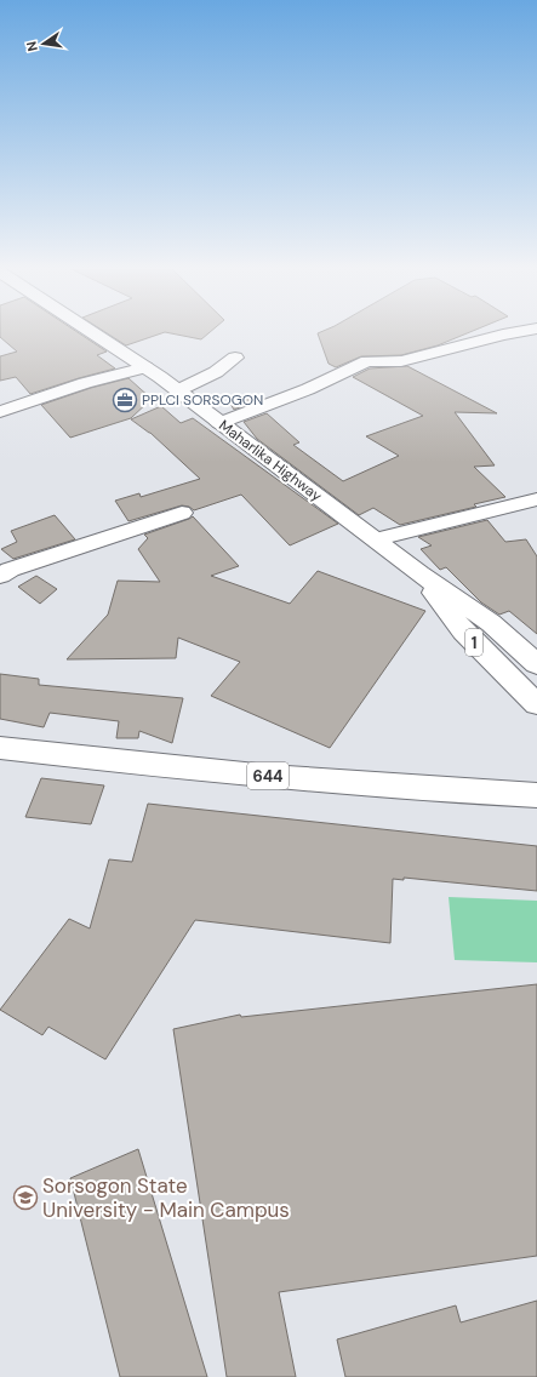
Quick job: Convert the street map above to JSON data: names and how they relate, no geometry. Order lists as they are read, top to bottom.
{
  "streets": {
    "main road": ["Maharlika Highway", "1", "644"]
  },
  "places": {
    "office": ["PPLCI SORSOGON"],
    "school or university": ["Sorsogon State University - Main Campus"]
  },
  "north": "left"
}
